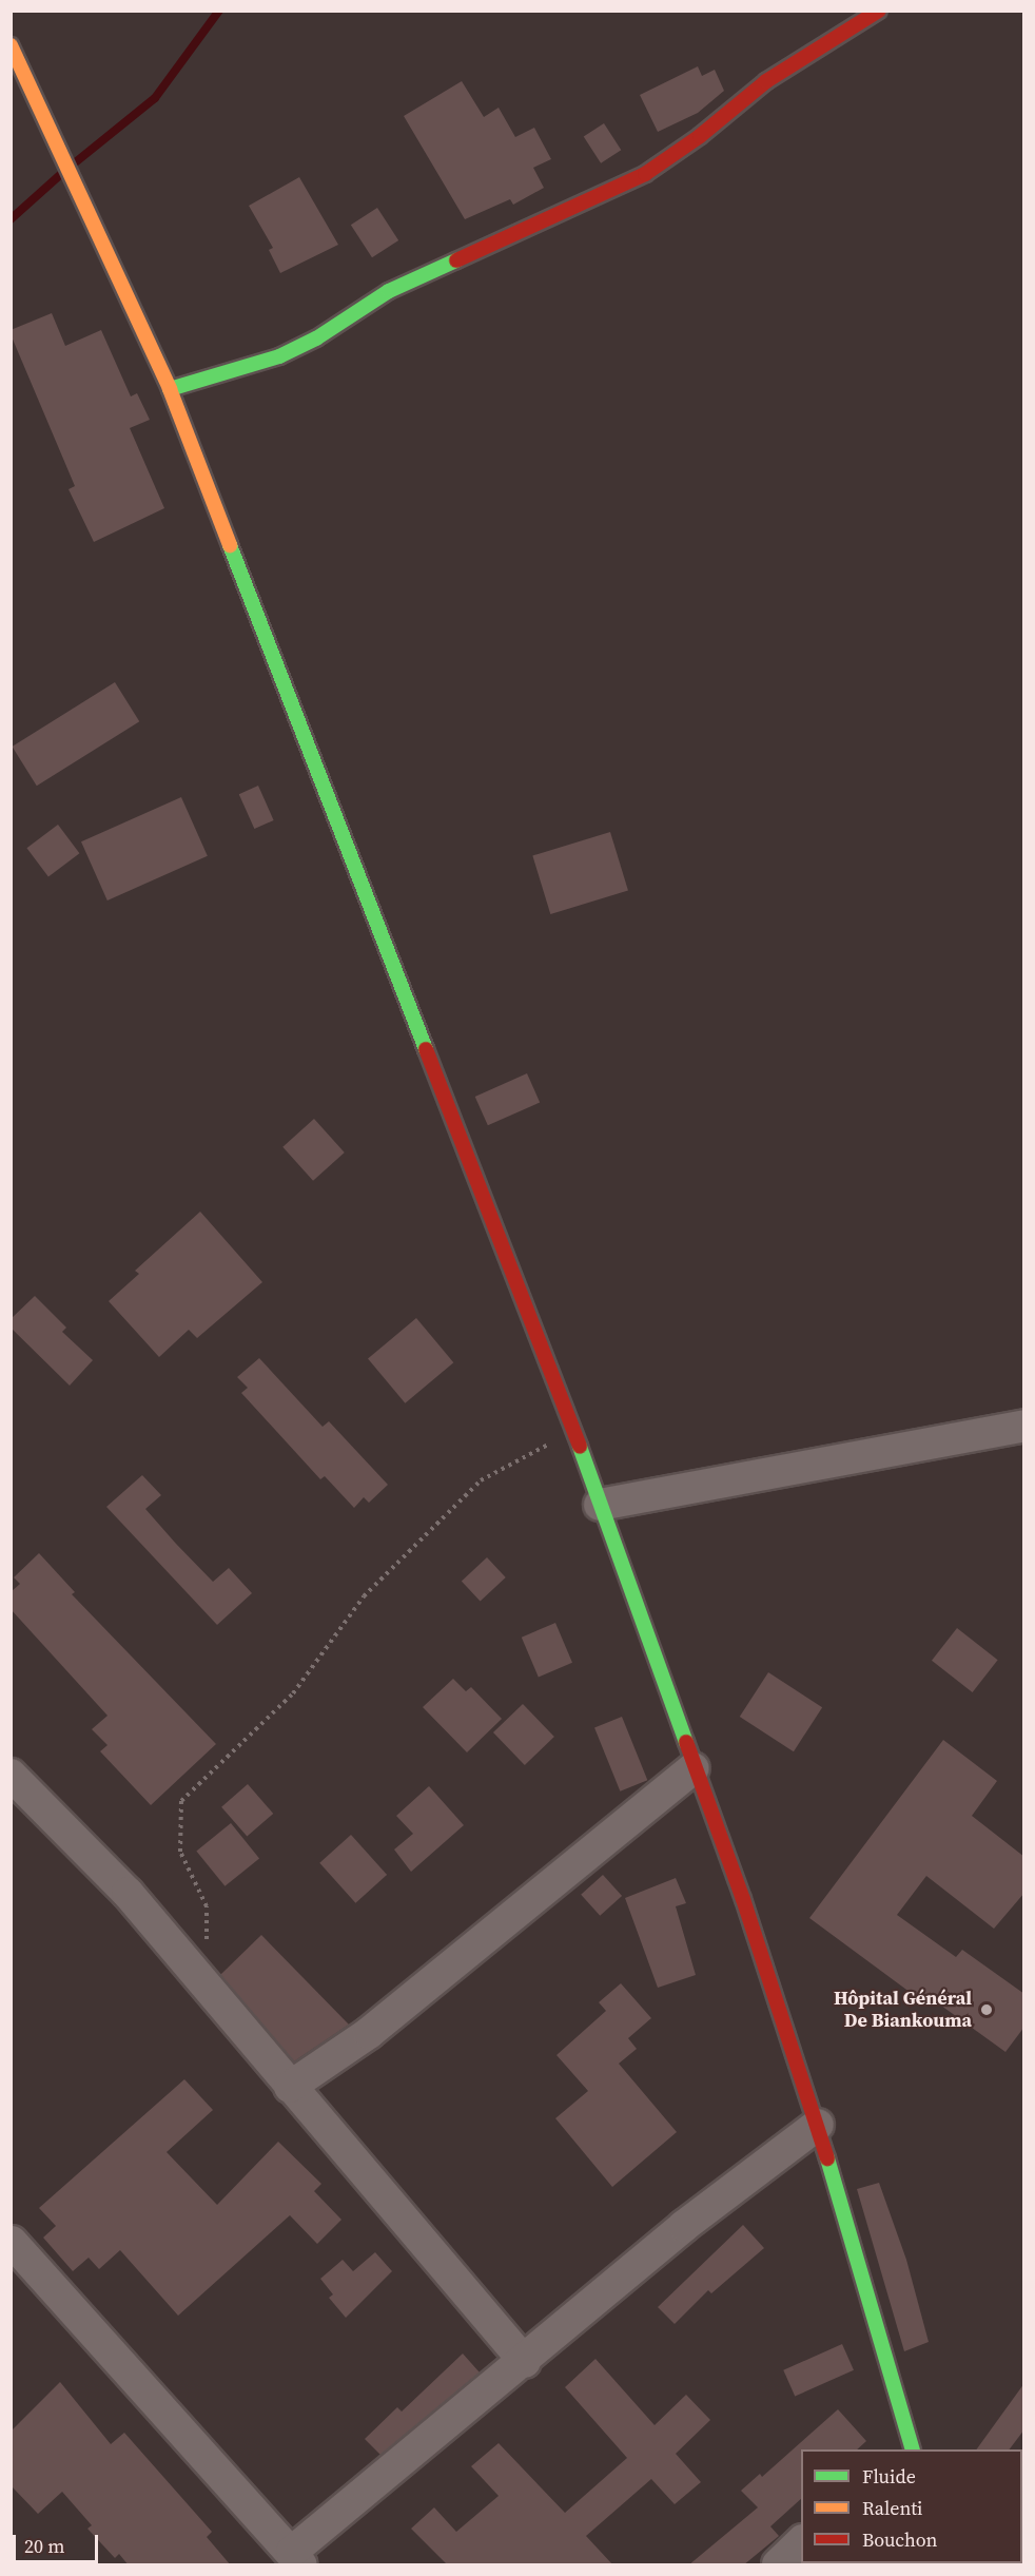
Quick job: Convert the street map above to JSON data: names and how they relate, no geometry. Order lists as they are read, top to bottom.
{
  "places": ["Hôpital Général De Biankouma"],
  "legend": ["Fluide", "Ralenti", "Bouchon"],
  "scale_bar": "20 m"
}
